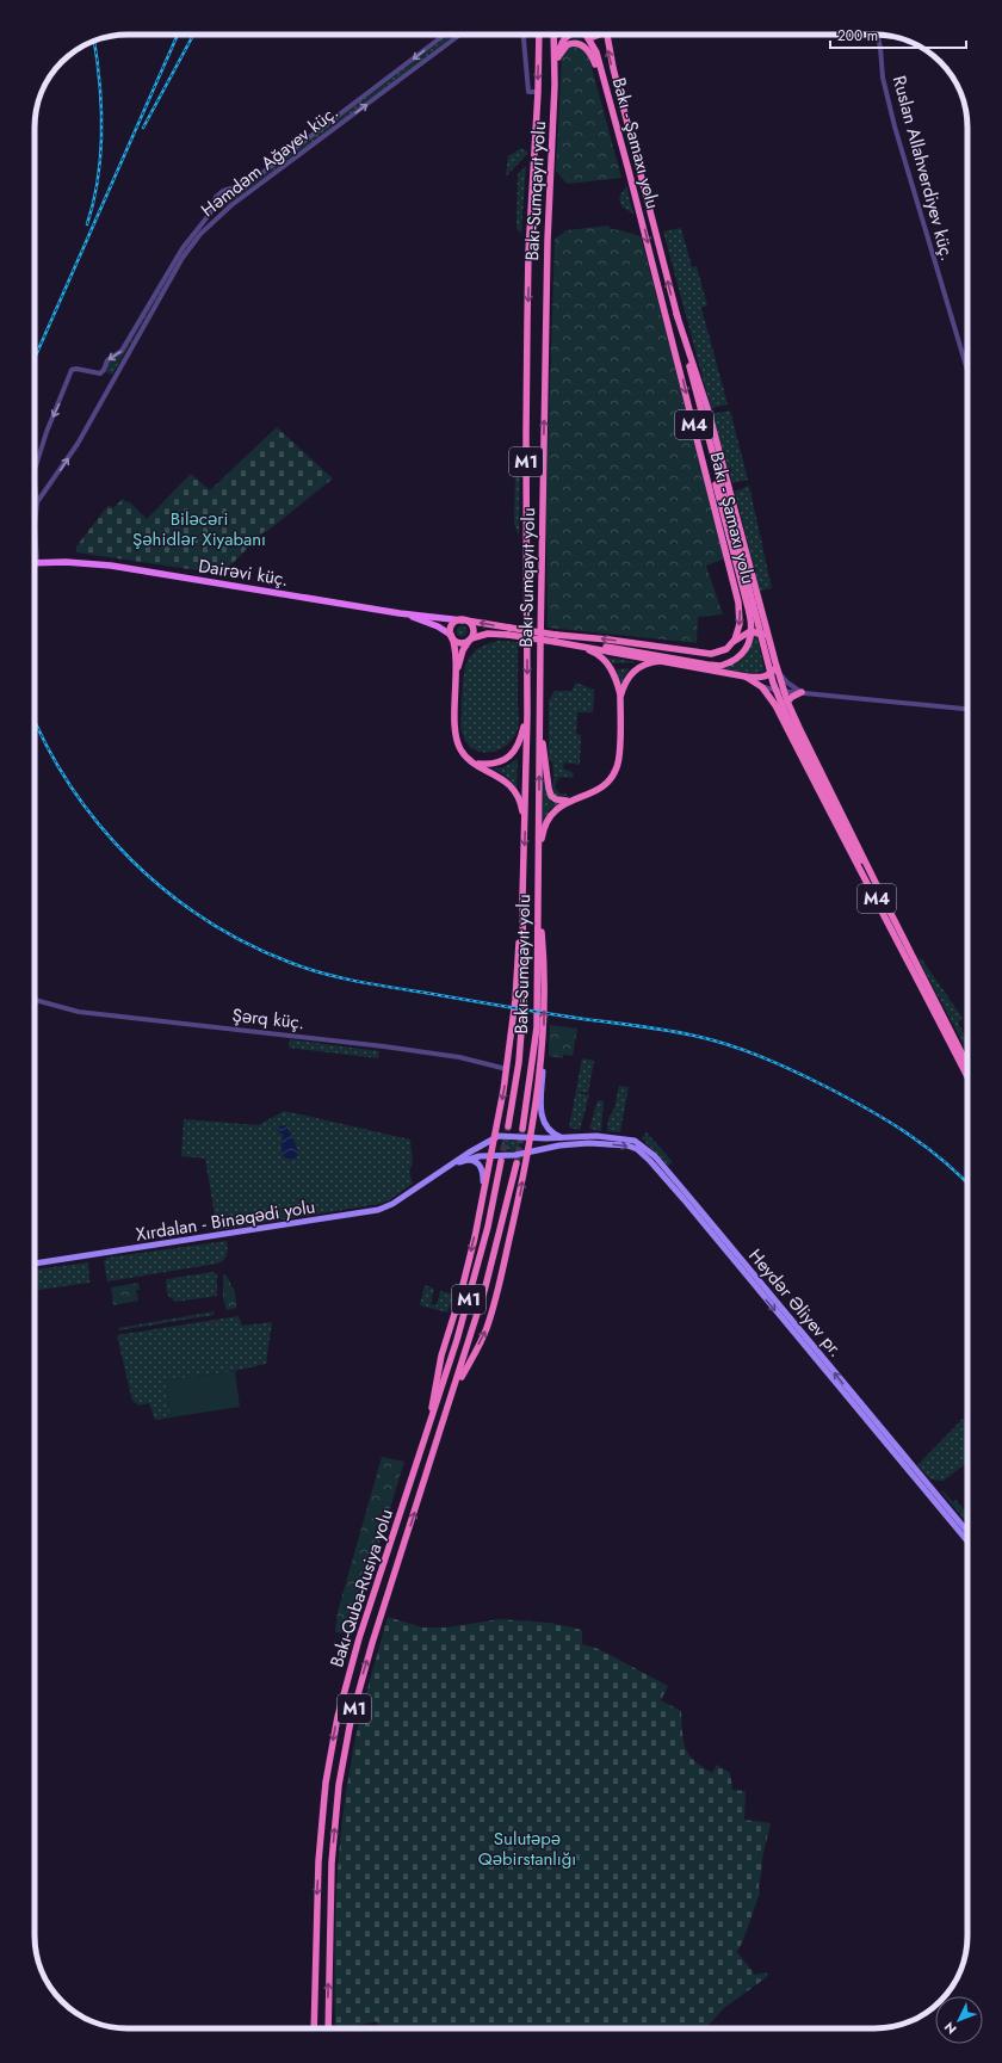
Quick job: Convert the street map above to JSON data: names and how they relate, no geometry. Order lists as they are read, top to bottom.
{
  "streets": {
    "highway": [
      "Bakı - Şamaxı yolu",
      "Bakı-Sumqayıt yolu",
      "M4",
      "M1",
      "Bakı-Quba-Rusiya yolu"
    ],
    "main road": ["Dairəvi küç.", "Xırdalan - Binəqədi yolu", "Heydər Əliyev pr."],
    "street": ["Həmdəm Ağayev küç.", "Ruslan Allahverdiyev küç.", "Şərq küç."]
  },
  "crossings": [
    ["Xırdalan - Binəqədi yolu", "Heydər Əliyev pr."]
  ],
  "parks": ["Biləcəri Şəhidlər Xiyabanı", "Sulutəpə Qəbirstanlığı"],
  "scale_bar": "200 m",
  "north": "bottom left"
}
